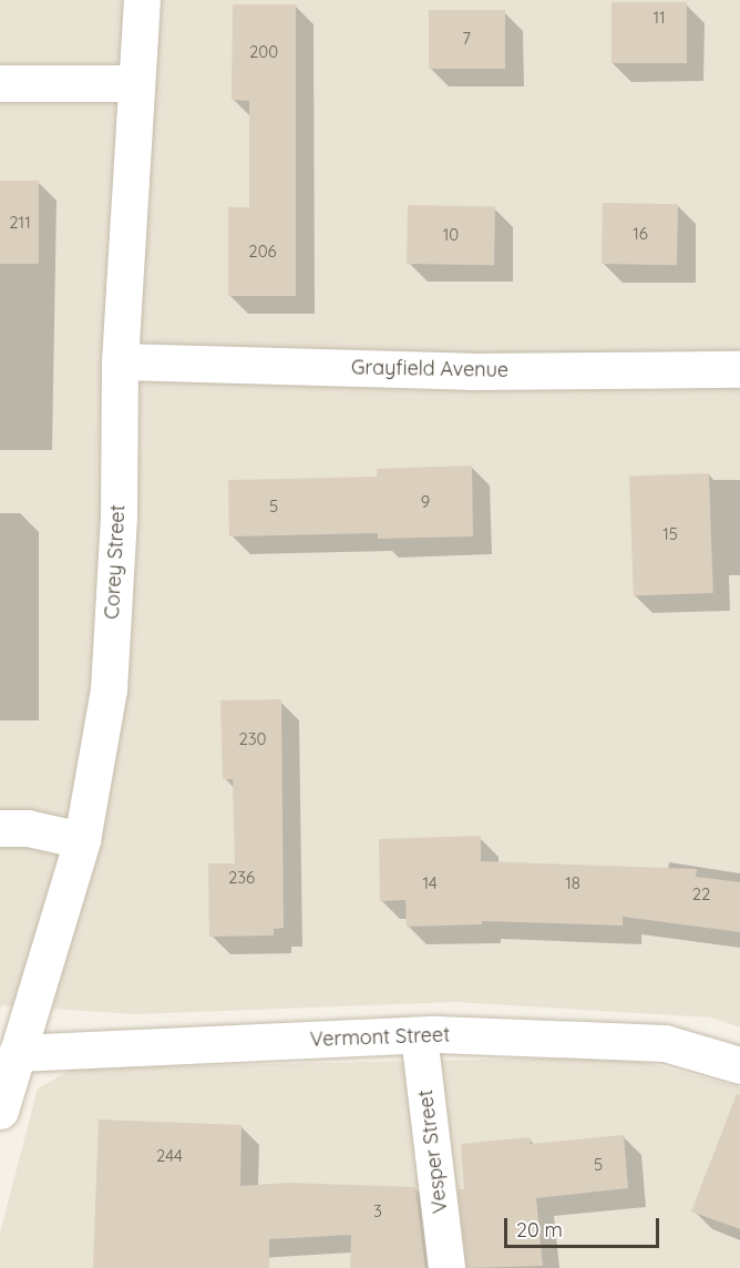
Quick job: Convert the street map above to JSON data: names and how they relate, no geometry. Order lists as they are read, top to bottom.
{
  "streets": {
    "street": [
      "Grayfield Avenue",
      "Corey Street",
      "Vermont Street",
      "Vesper Street"
    ]
  },
  "crossings": [
    ["Grayfield Avenue", "Corey Street"],
    ["Corey Street", "Vermont Street"],
    ["Vermont Street", "Vesper Street"]
  ],
  "house_numbers": [
    "11",
    "7",
    "200",
    "211",
    "16",
    "10",
    "206",
    "9",
    "5",
    "15",
    "230",
    "236",
    "14",
    "18",
    "22",
    "244",
    "5",
    "3"
  ],
  "scale_bar": "20 m"
}
